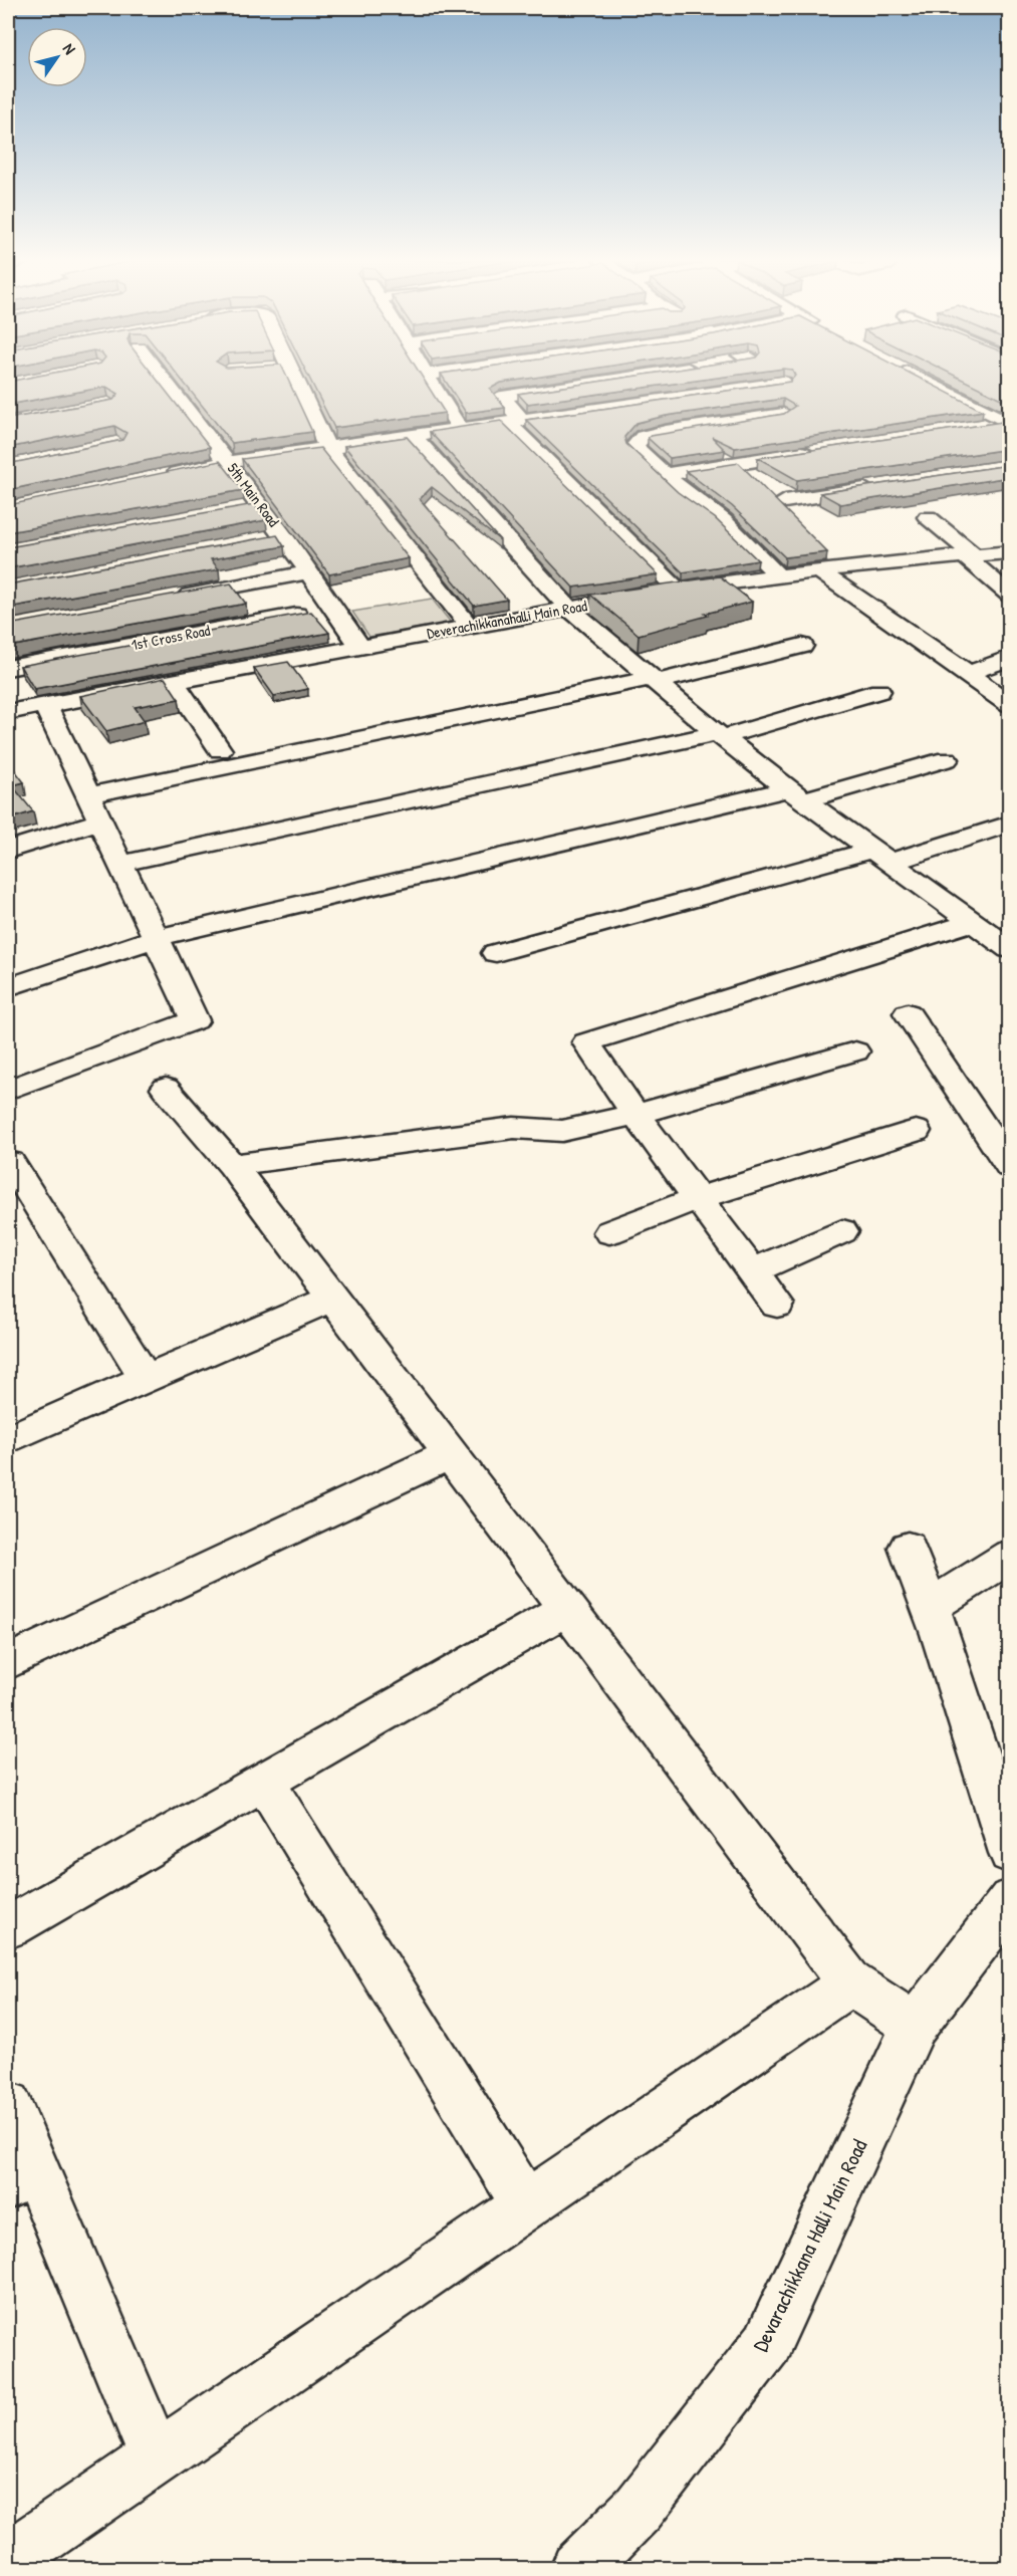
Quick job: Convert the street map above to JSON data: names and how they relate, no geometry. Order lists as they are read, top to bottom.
{
  "streets": {
    "street": [
      "5th Main Road",
      "Deverachikkanahalli Main Road",
      "1st Cross Road",
      "Devarachikkana Halli Main Road"
    ]
  },
  "crossings": [
    ["5th Main Road", "Deverachikkanahalli Main Road"],
    ["5th Main Road", "1st Cross Road"]
  ],
  "north": "top right"
}
